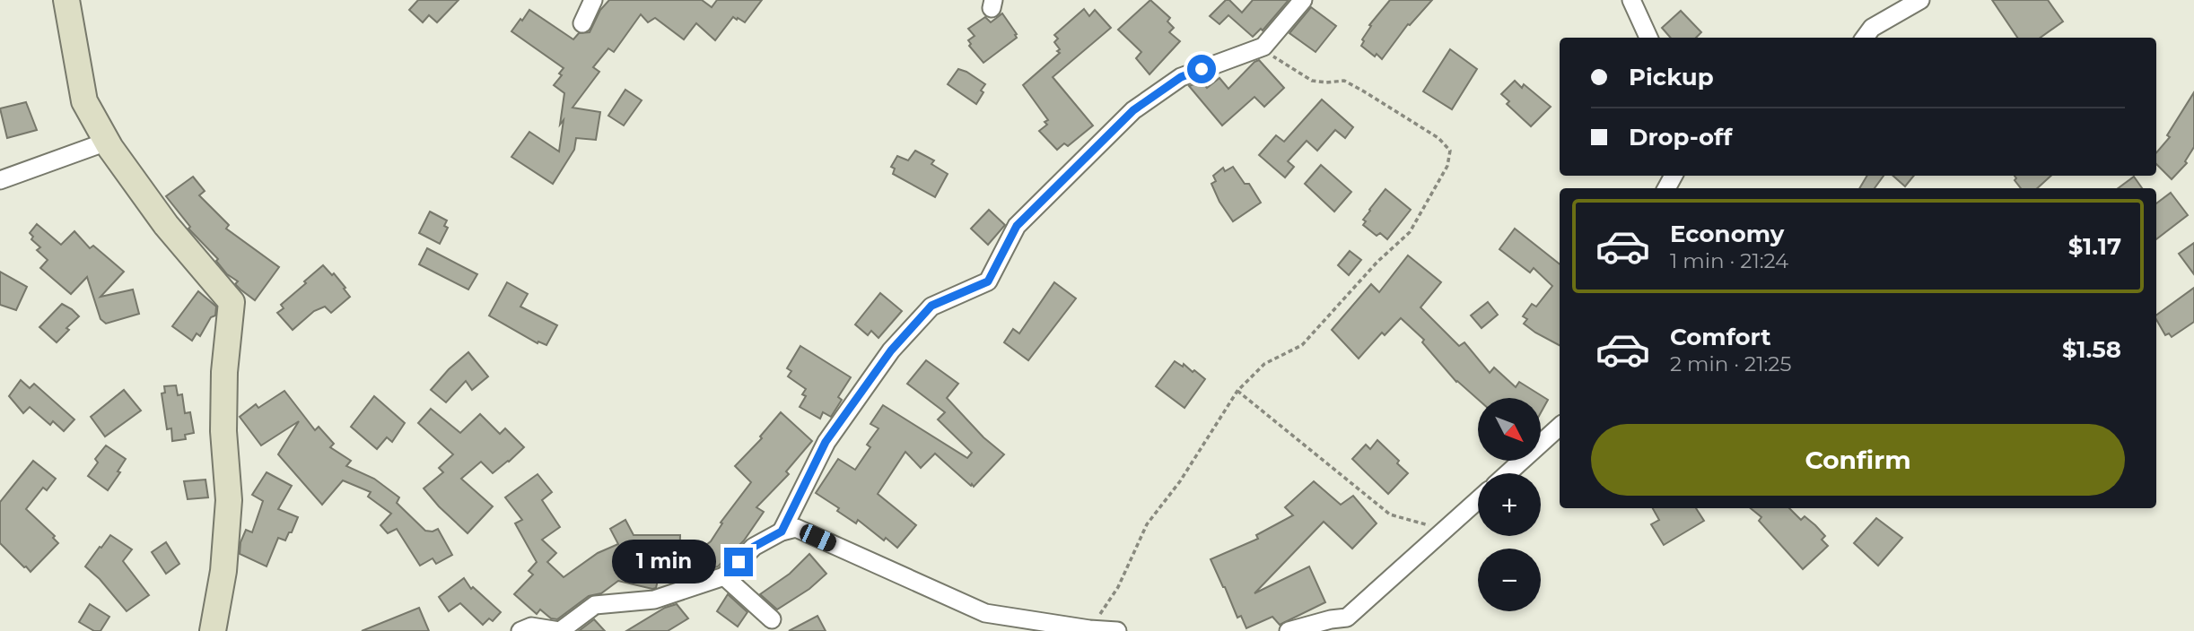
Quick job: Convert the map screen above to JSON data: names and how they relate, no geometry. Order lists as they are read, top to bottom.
{
  "north": "bottom right",
  "page": {
    "banner": ["Pickup", "Drop-off"],
    "list": [
      {
        "name": "Economy",
        "note": "1 min · 21:24",
        "value": "$1.17"
      },
      {
        "name": "Comfort",
        "note": "2 min · 21:25",
        "value": "$1.58"
      }
    ],
    "map_buttons": ["+", "−"],
    "buttons": "Confirm",
    "bubble": "1 min"
  }
}
